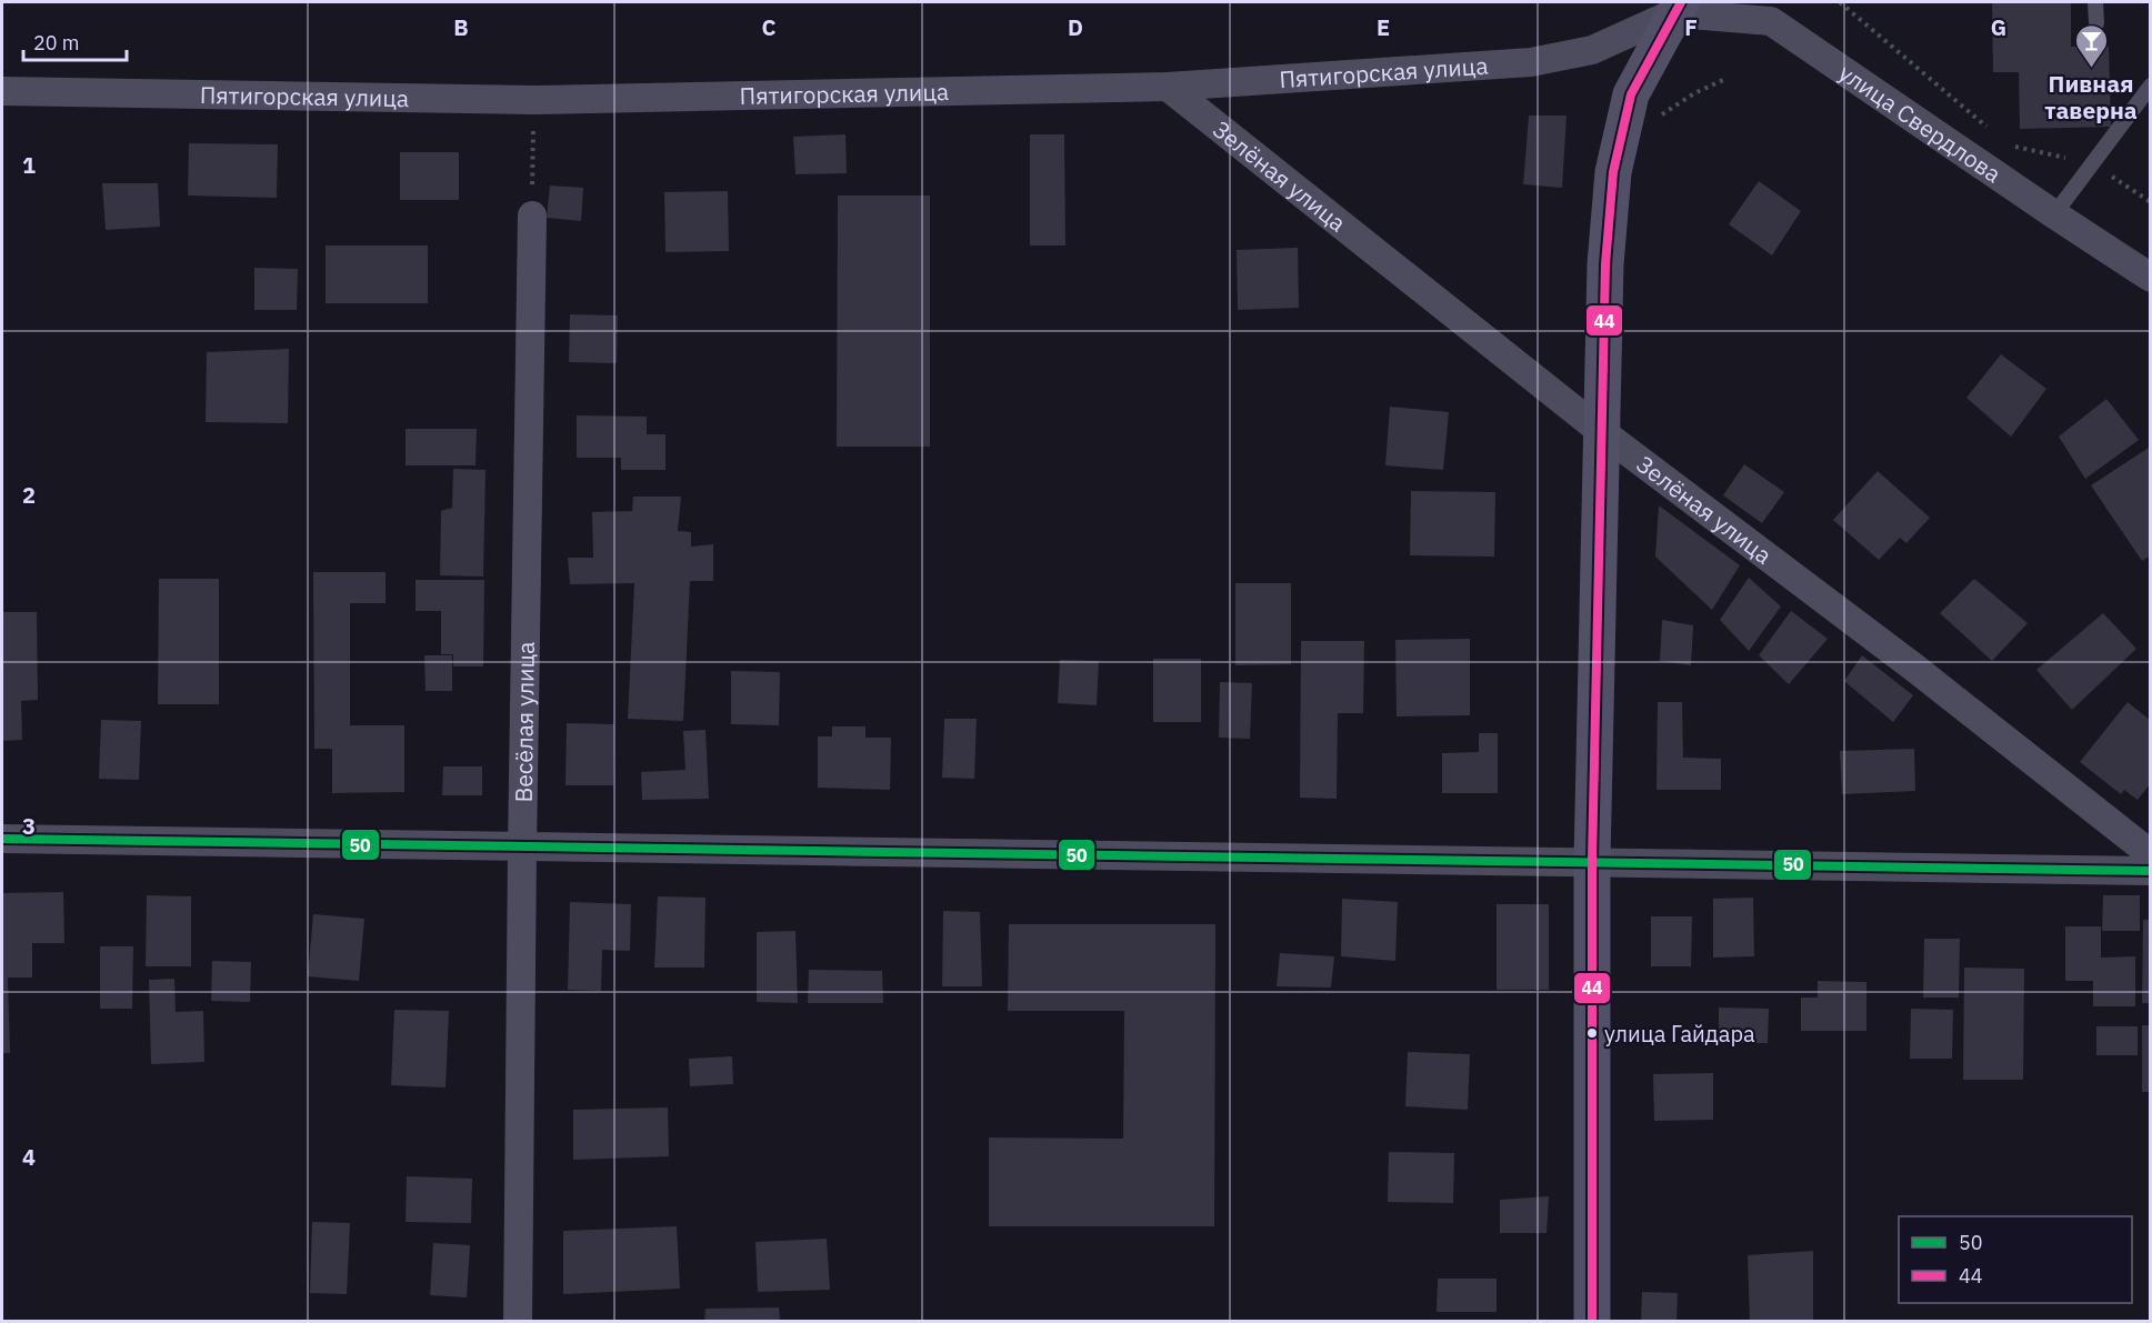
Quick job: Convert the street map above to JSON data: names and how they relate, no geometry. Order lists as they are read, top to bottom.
{
  "streets": {
    "street": [
      "Пятигорская улица",
      "улица Свердлова",
      "Зелёная улица",
      "Весёлая улица"
    ]
  },
  "crossings": [
    ["Пятигорская улица", "улица Свердлова"],
    ["Пятигорская улица", "Зелёная улица"]
  ],
  "places": {
    "bar": ["Пивная таверна"],
    "other": ["улица Гайдара"]
  },
  "lines": ["transit line 44", "transit line 50"],
  "legend": ["50", "44"],
  "scale_bar": "20 m",
  "grid": {
    "columns": [
      "B",
      "C",
      "D",
      "E",
      "F",
      "G"
    ],
    "rows": [
      "1",
      "2",
      "3",
      "4"
    ]
  }
}
